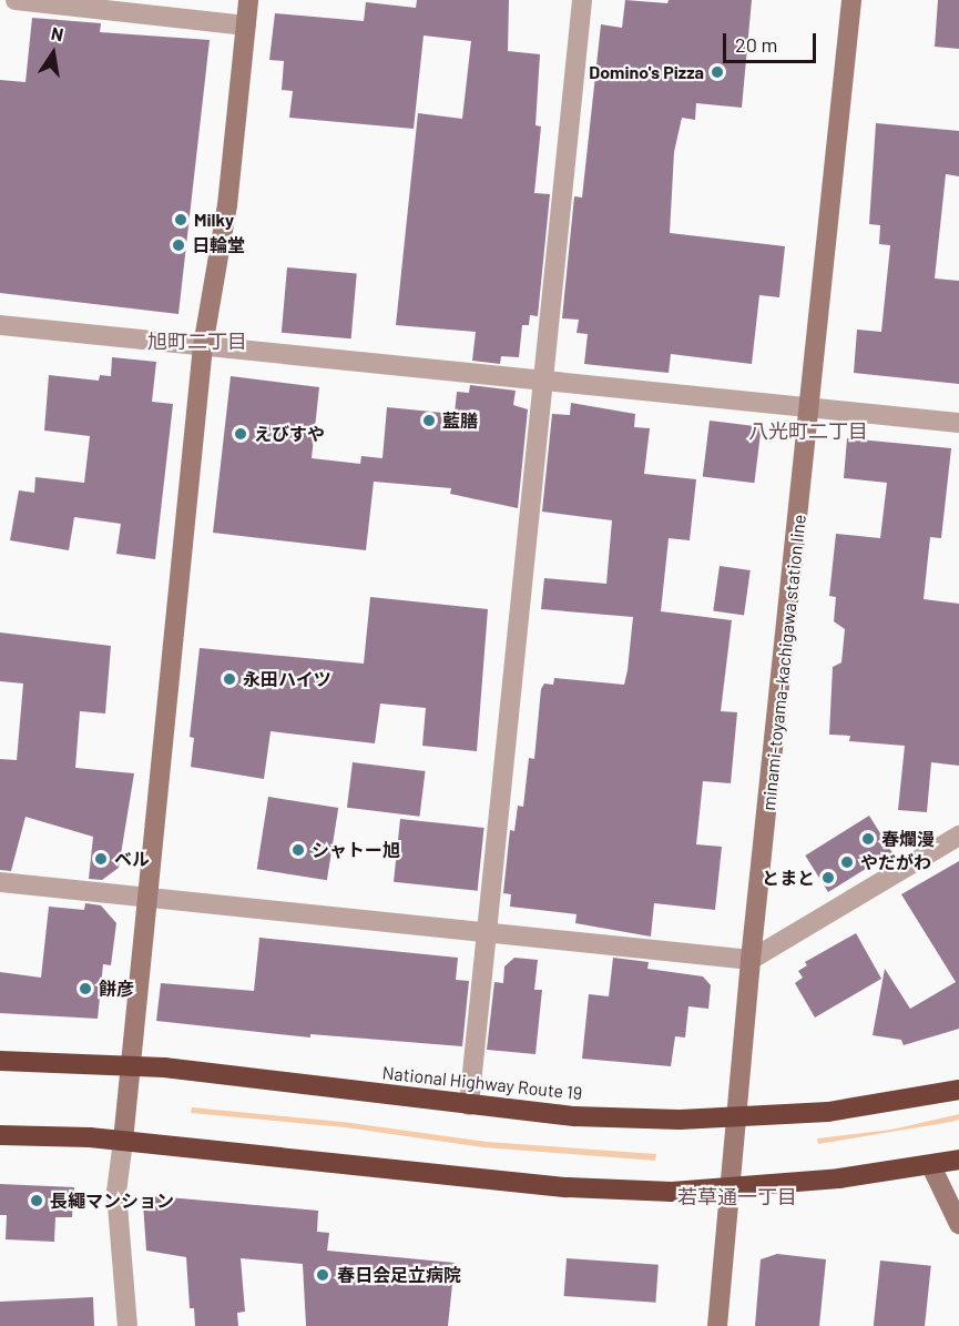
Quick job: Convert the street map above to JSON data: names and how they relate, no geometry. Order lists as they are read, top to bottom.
{
  "streets": {
    "highway": ["National Highway Route 19"],
    "main road": ["minami-toyama-kachigawa station line"]
  },
  "crossings": [
    ["minami-toyama-kachigawa station line", "National Highway Route 19"]
  ],
  "districts": ["旭町二丁目", "八光町二丁目", "若草通一丁目"],
  "places": [
    "Domino's Pizza",
    "Milky",
    "日輪堂",
    "藍膳",
    "えびすや",
    "永田ハイツ",
    "春爛漫",
    "シャトー旭",
    "ベル",
    "やだがわ",
    "とまと",
    "餅彦",
    "長繩マンション",
    "春日会足立病院"
  ],
  "scale_bar": "20 m",
  "north": "top"
}
